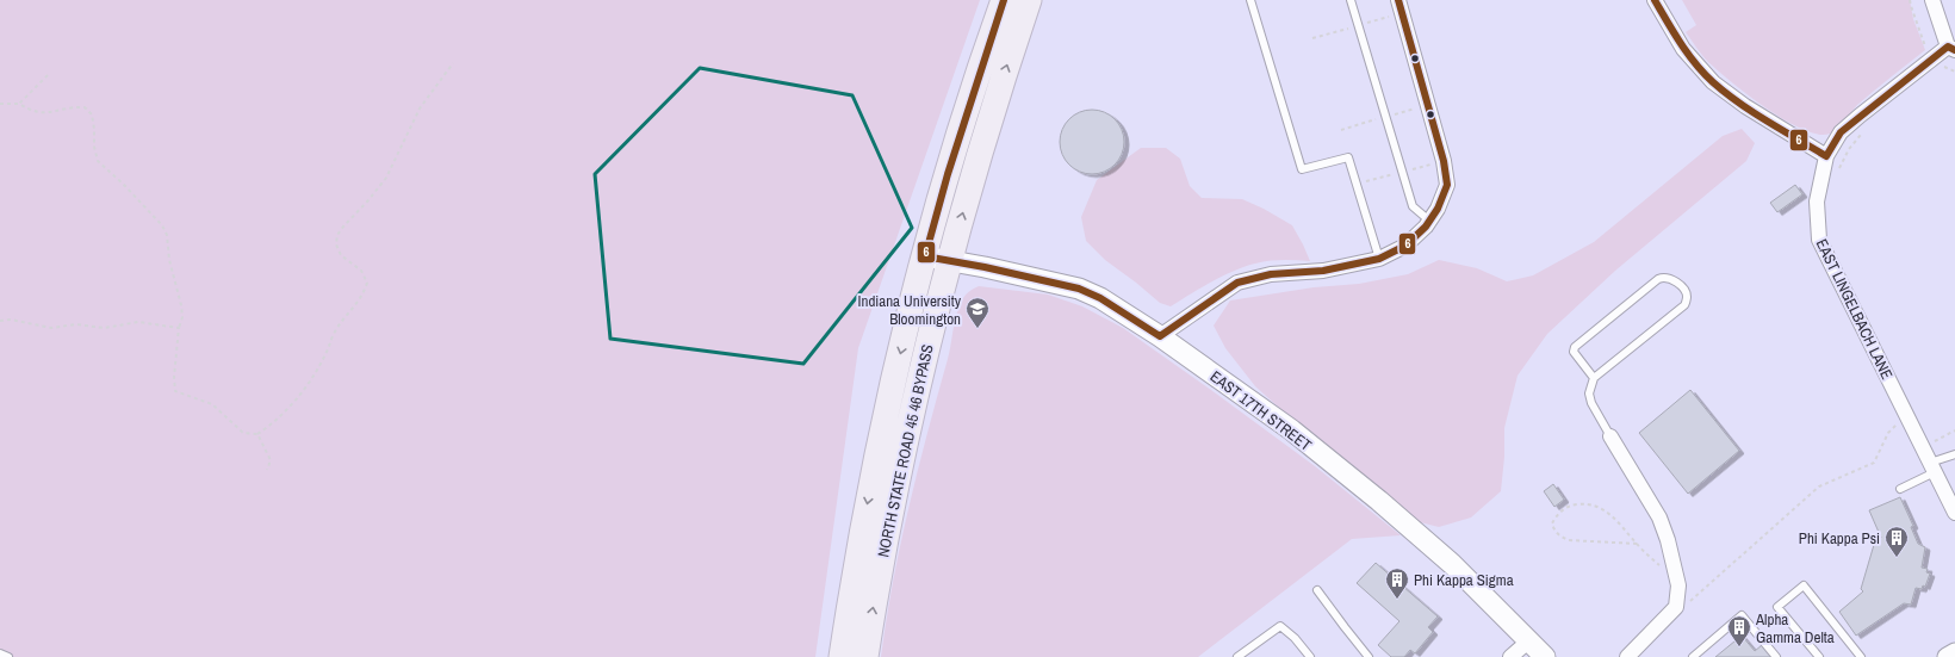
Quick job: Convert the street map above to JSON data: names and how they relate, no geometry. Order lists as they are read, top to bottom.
{
  "streets": {
    "highway": ["NORTH STATE ROAD 45 46 BYPASS"],
    "main road": ["EAST 17TH STREET"],
    "street": ["EAST LINGELBACH LANE"]
  },
  "crossings": [
    ["EAST 17TH STREET", "NORTH STATE ROAD 45 46 BYPASS"]
  ],
  "places": {
    "school or university": ["Indiana University Bloomington"],
    "building": ["Phi Kappa Psi", "Phi Kappa Sigma", "Alpha Gamma Delta"]
  },
  "lines": ["transit line 6"]
}
